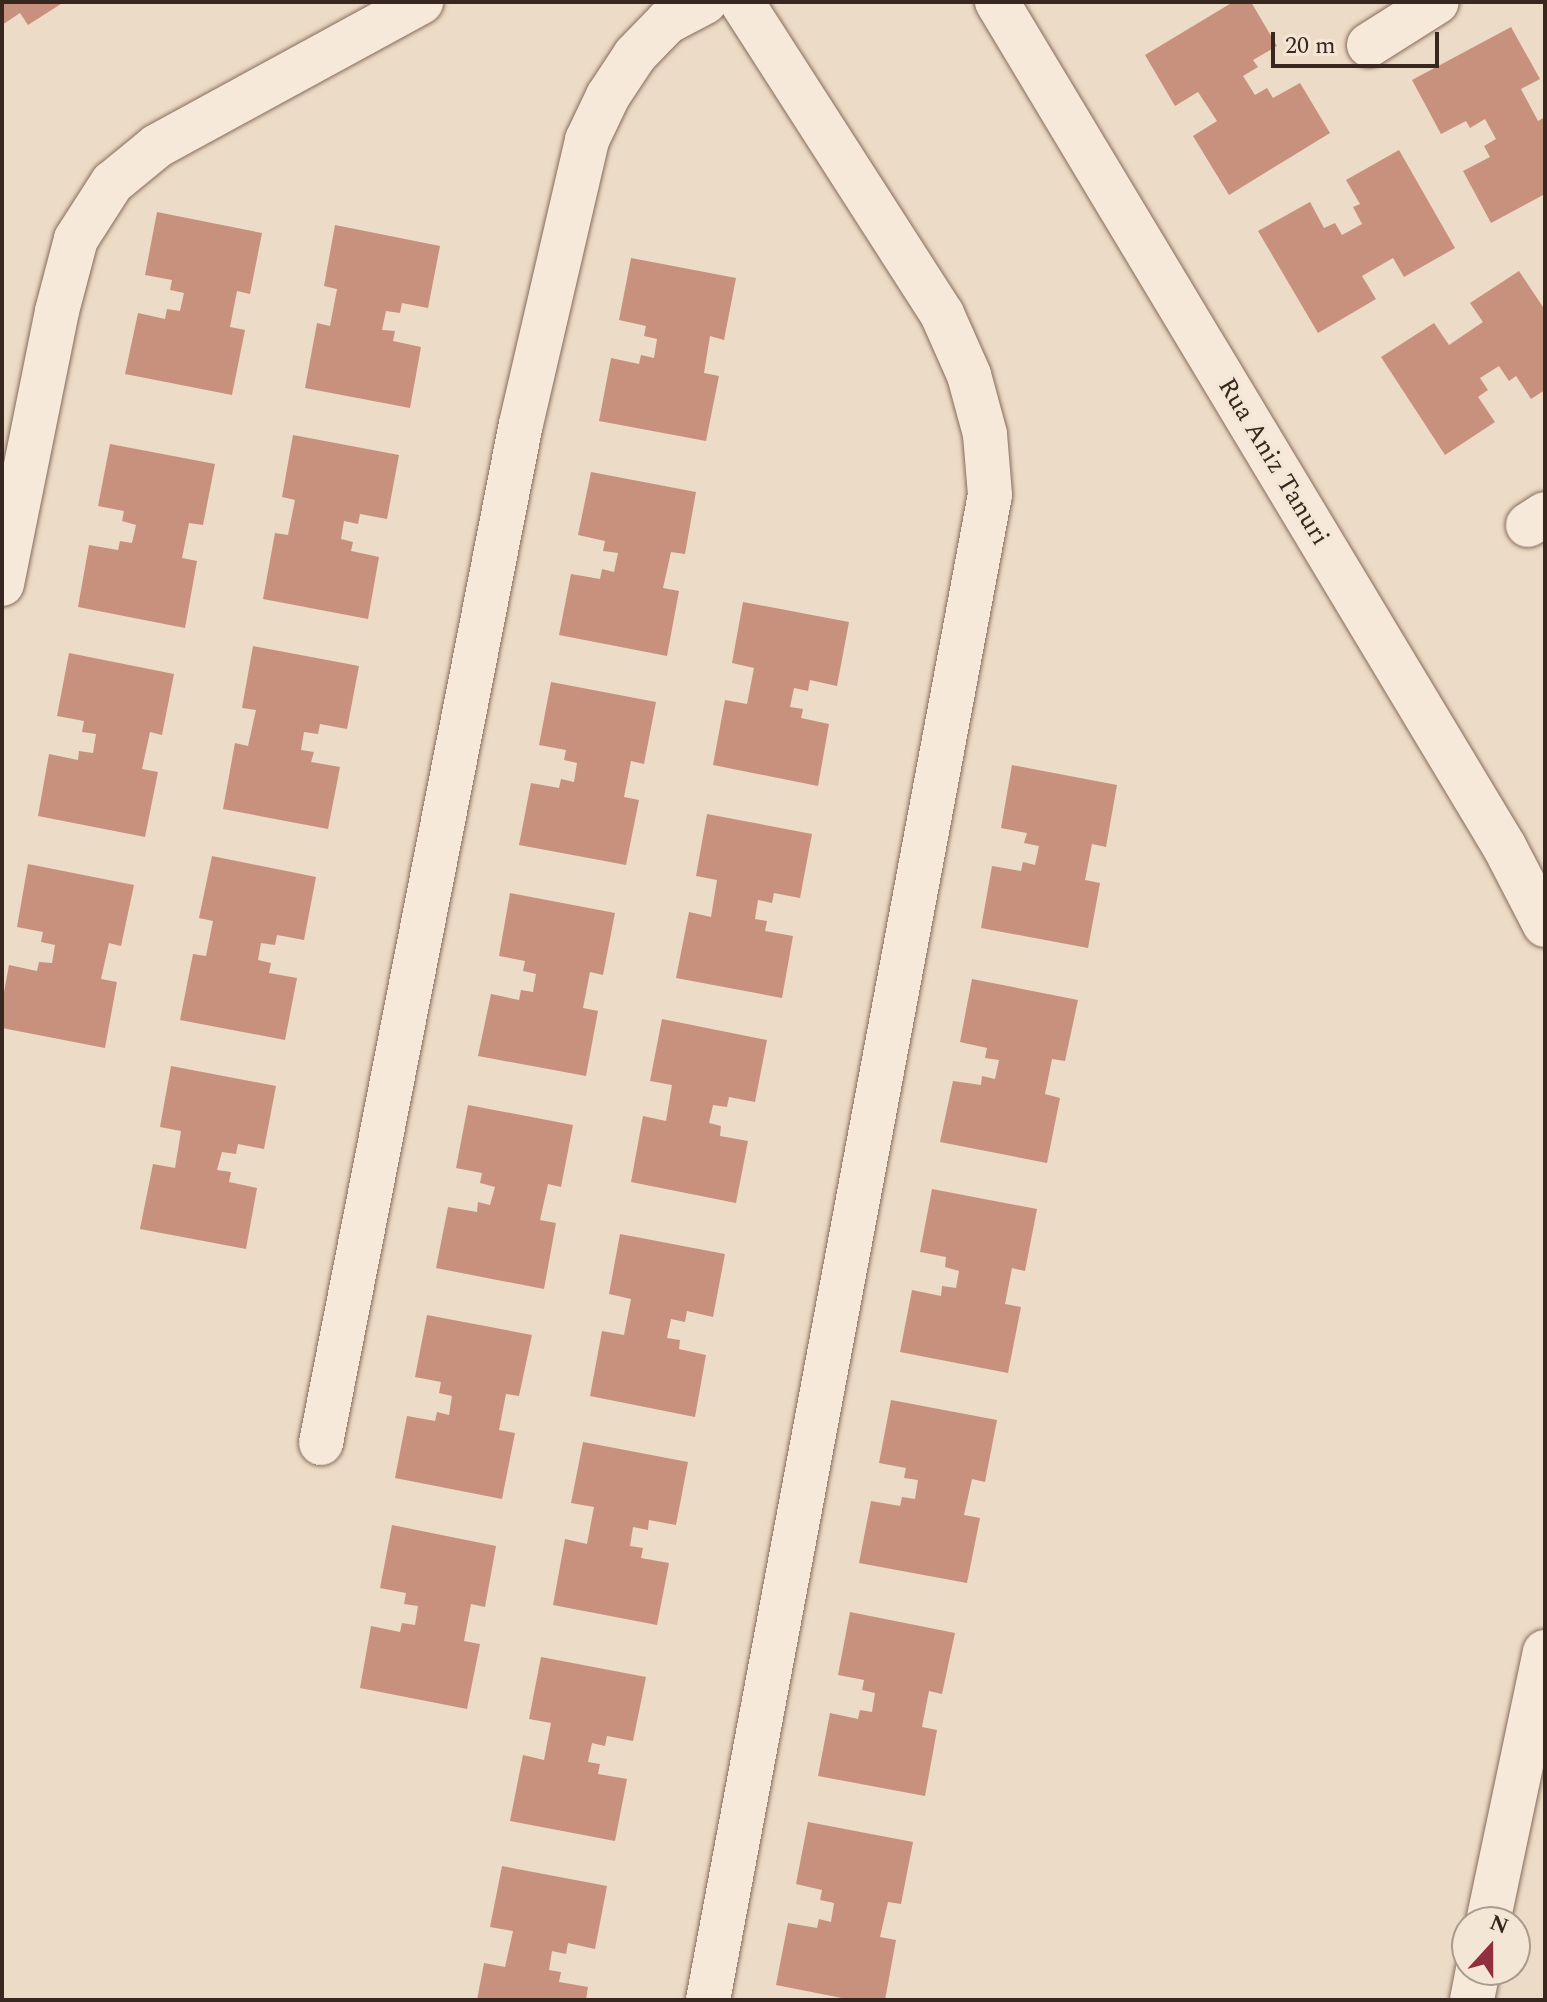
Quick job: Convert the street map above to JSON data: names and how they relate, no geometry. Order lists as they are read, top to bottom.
{
  "streets": {
    "street": ["Rua Aniz Tanuri"]
  },
  "scale_bar": "20 m",
  "north": "top"
}
